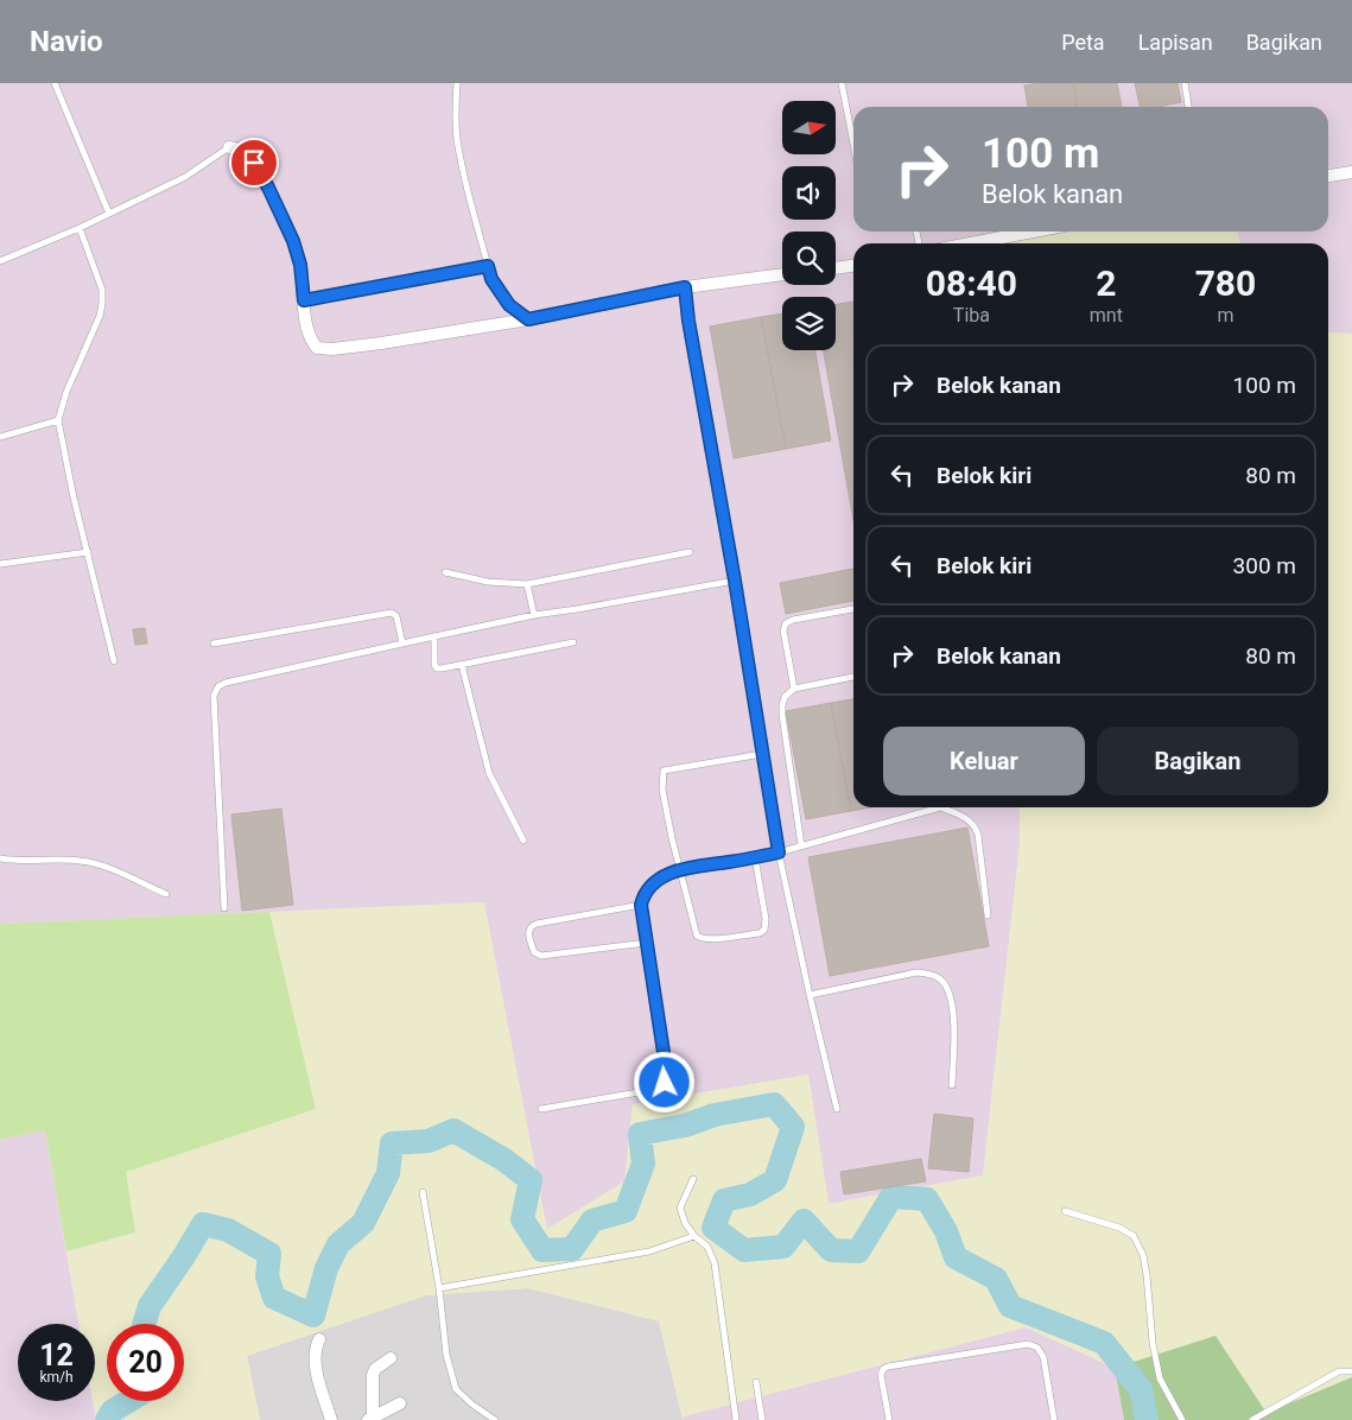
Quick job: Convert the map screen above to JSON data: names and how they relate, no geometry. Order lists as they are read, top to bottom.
{
  "north": "right",
  "page": {
    "header": "Navio",
    "nav": ["Peta", "Lapisan", "Bagikan"],
    "turn": ["100 m", "Belok kanan"],
    "eta": [
      "08:40",
      "Tiba",
      "2",
      "mnt",
      "780",
      "m"
    ],
    "list": [
      {
        "name": "Belok kanan",
        "value": "100 m"
      },
      {
        "name": "Belok kiri",
        "value": "80 m"
      },
      {
        "name": "Belok kiri",
        "value": "300 m"
      },
      {
        "name": "Belok kanan",
        "value": "80 m"
      }
    ],
    "buttons": ["Keluar", "Bagikan"],
    "speed": "12 km/h",
    "limit": "20"
  }
}
